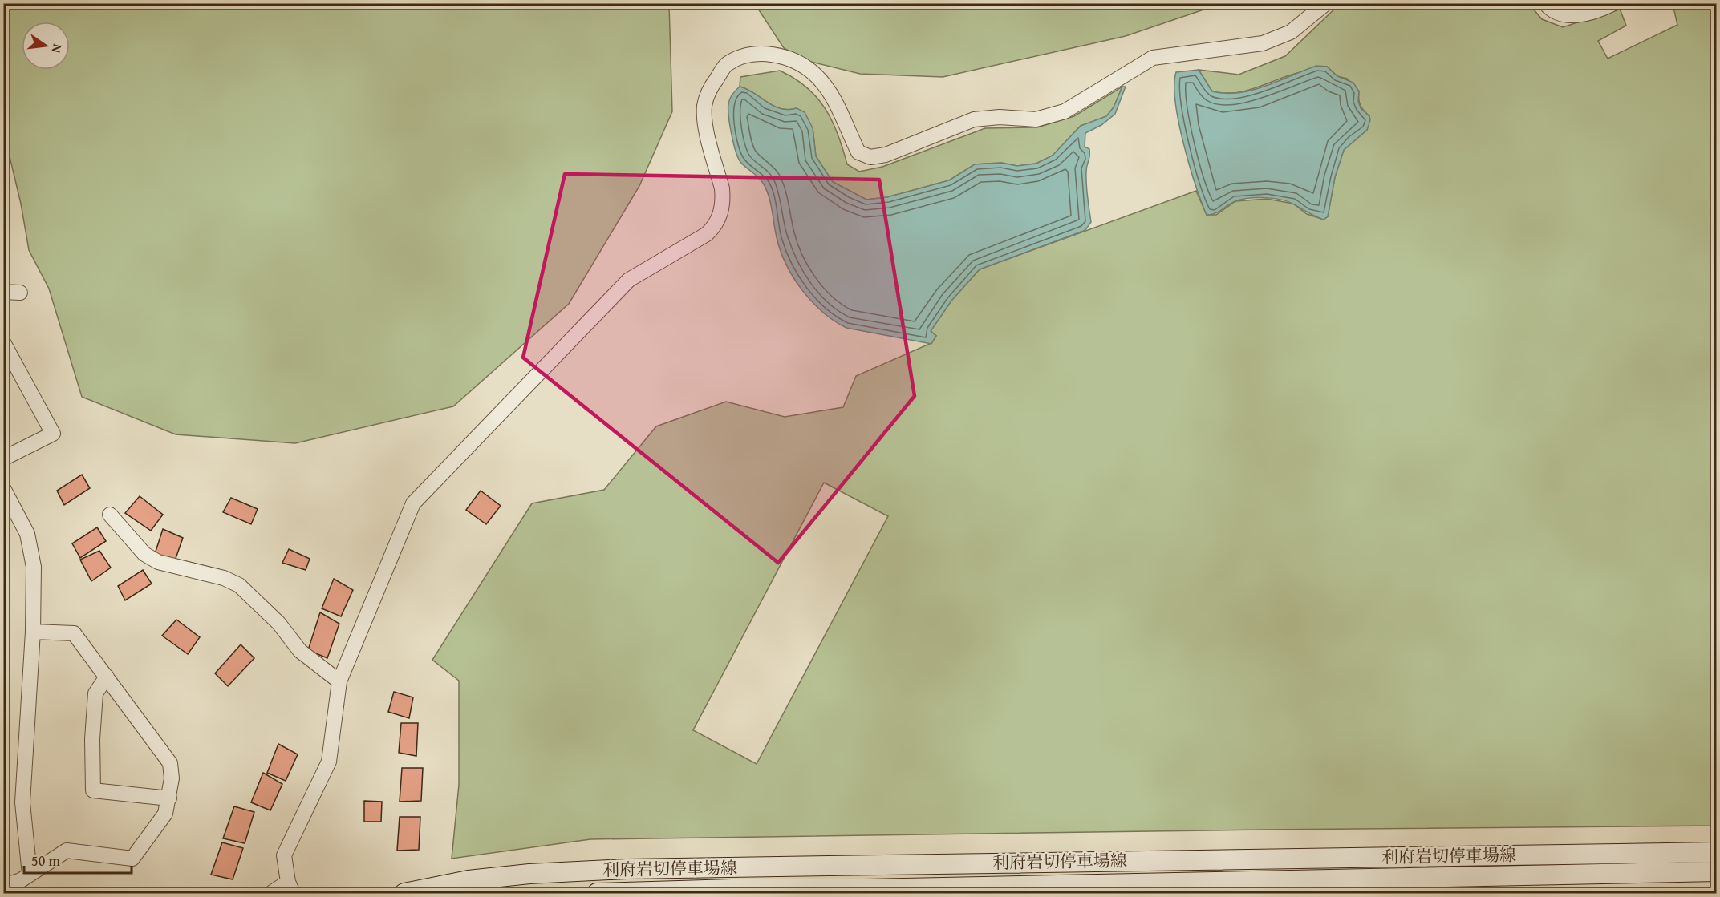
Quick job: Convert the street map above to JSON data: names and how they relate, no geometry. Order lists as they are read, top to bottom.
{
  "streets": {
    "main road": ["利府岩切停車場線"]
  },
  "scale_bar": "50 m",
  "north": "right"
}
